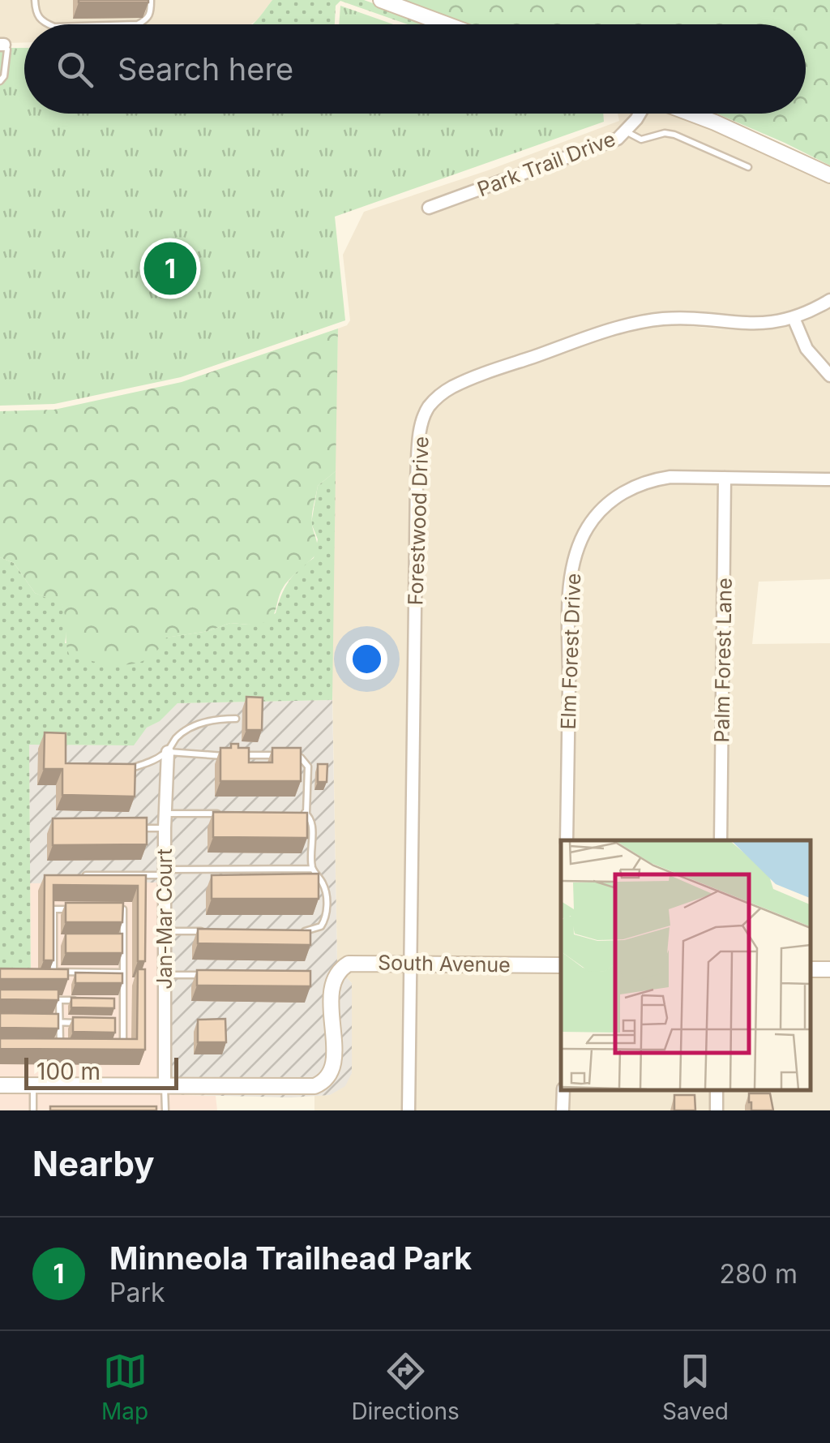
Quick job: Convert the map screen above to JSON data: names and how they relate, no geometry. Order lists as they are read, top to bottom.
{
  "streets": {
    "street": [
      "Park Trail Drive",
      "Forestwood Drive",
      "Elm Forest Drive",
      "Palm Forest Lane",
      "Jan-Mar Court",
      "South Avenue"
    ]
  },
  "crossings": [
    ["Forestwood Drive", "South Avenue"],
    ["Elm Forest Drive", "Palm Forest Lane"],
    ["Jan-Mar Court", "South Avenue"]
  ],
  "scale_bar": "100 m",
  "page": {
    "search": "Search here",
    "pins": "1",
    "scale": "100 m",
    "heading": "Nearby",
    "list": [
      {
        "mark": "1",
        "name": "Minneola Trailhead Park",
        "note": "Park",
        "value": "280 m"
      }
    ],
    "nav": ["Map", "Directions", "Saved"]
  }
}
